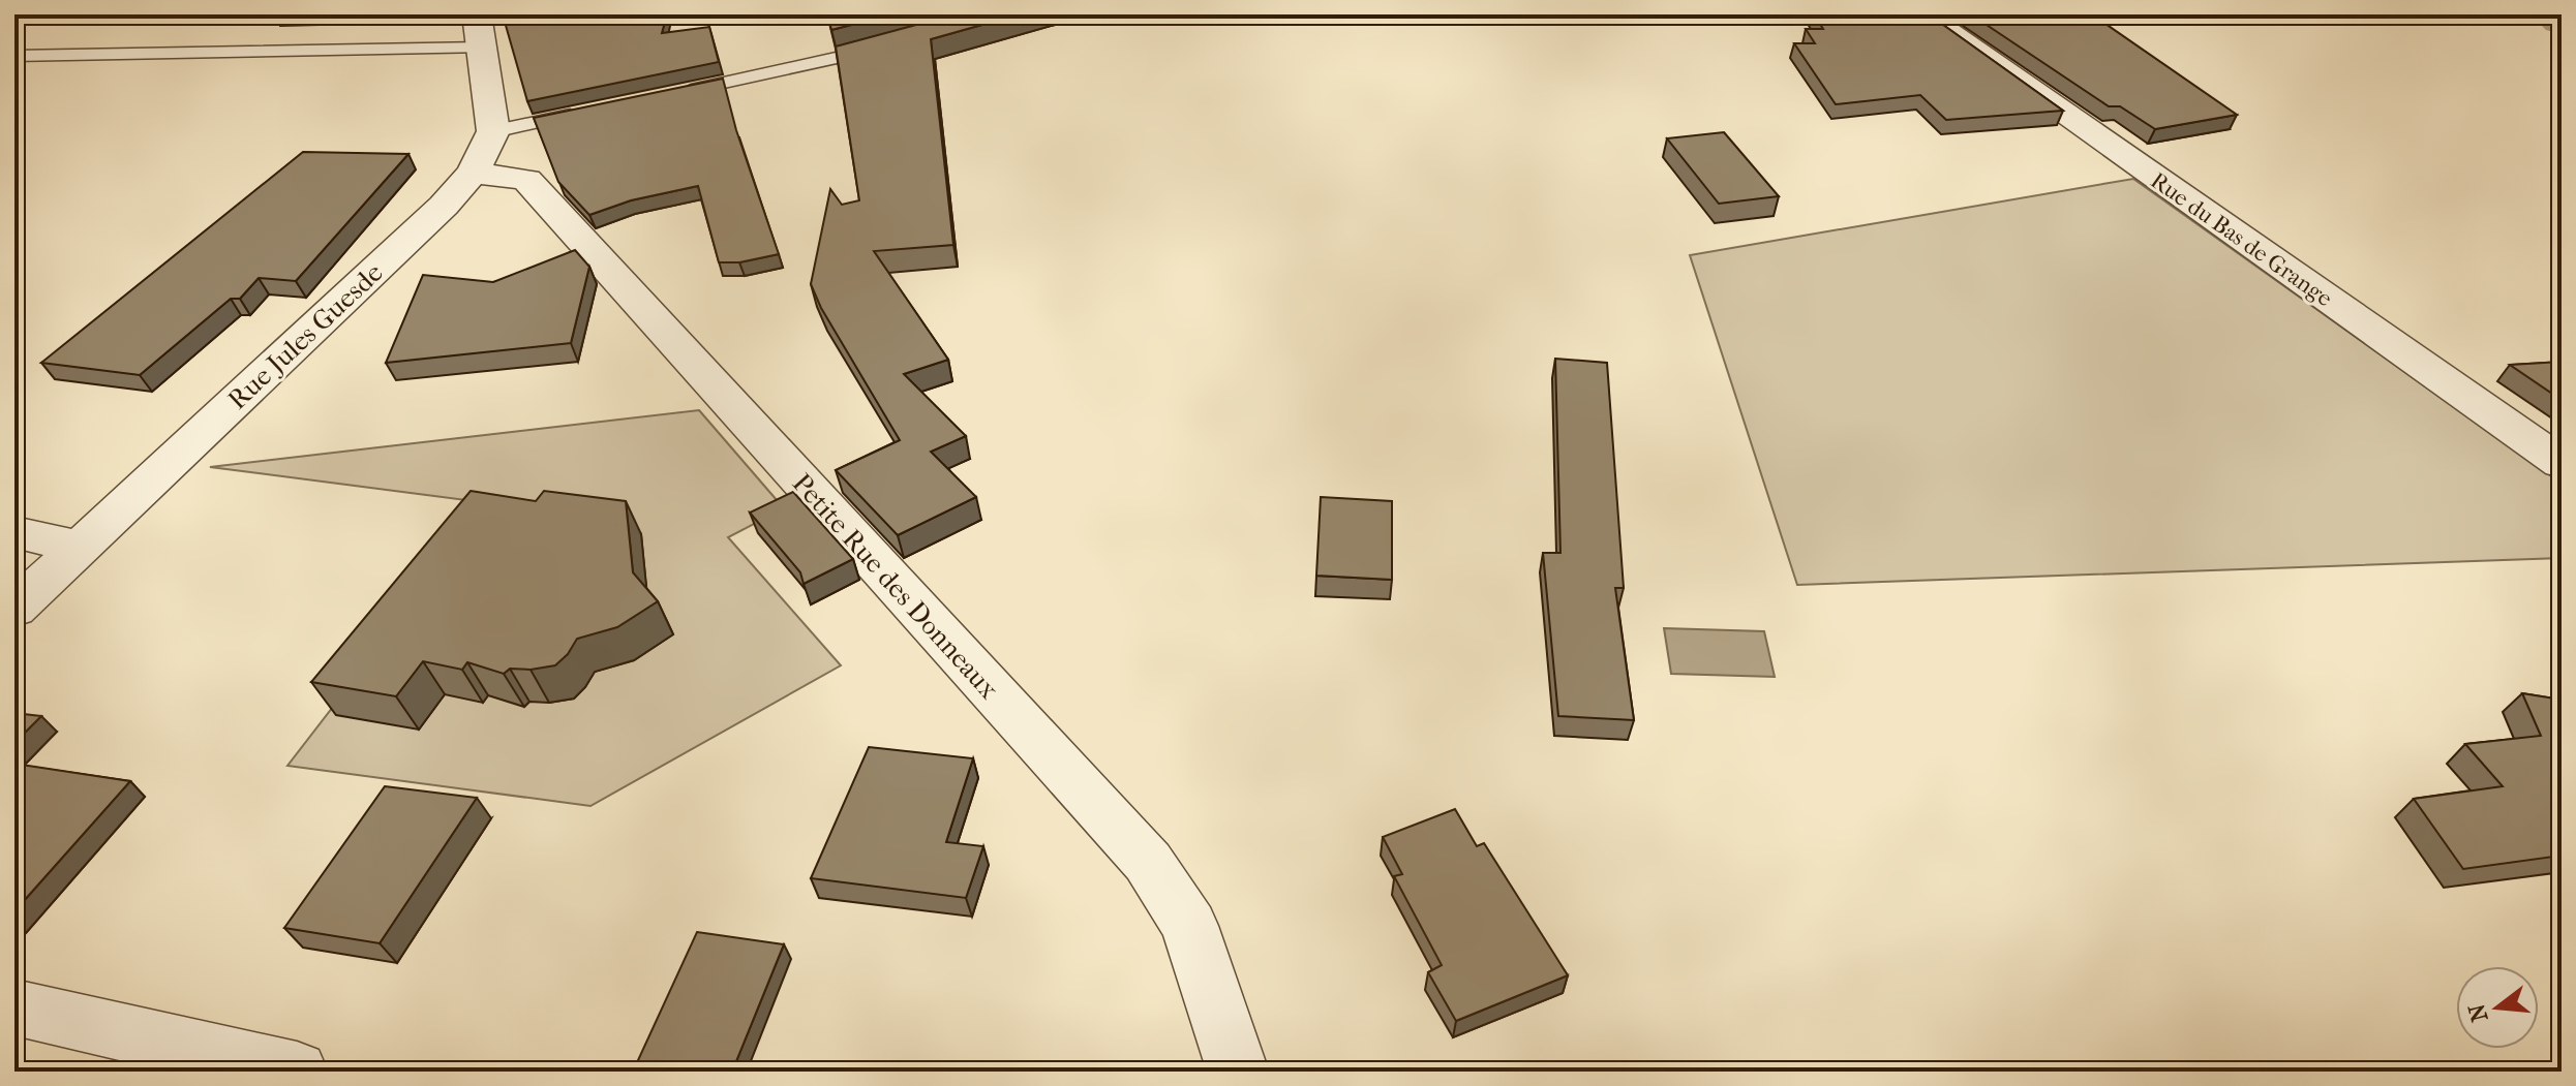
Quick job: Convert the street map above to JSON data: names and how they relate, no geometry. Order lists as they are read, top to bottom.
{
  "streets": {
    "street": ["Rue du Bas de Grange", "Rue Jules Guesde", "Petite Rue des Donneaux"]
  },
  "crossings": [
    ["Rue Jules Guesde", "Petite Rue des Donneaux"]
  ],
  "north": "left"
}
